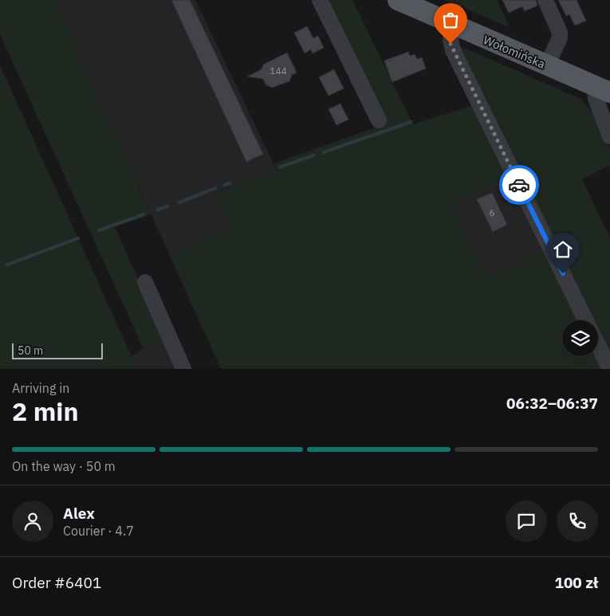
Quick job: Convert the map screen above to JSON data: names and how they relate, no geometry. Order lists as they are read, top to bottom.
{
  "streets": {
    "main road": ["Wołomińska"]
  },
  "house_numbers": ["144", "6"],
  "scale_bar": "50 m",
  "page": {
    "scale": "50 m",
    "heading": ["2 min", "Arriving in", "06:32–06:37"],
    "panel": [
      "Alex",
      "Courier · 4.7",
      "Order #6401",
      "100 zł"
    ],
    "bar": "On the way · 50 m"
  }
}
